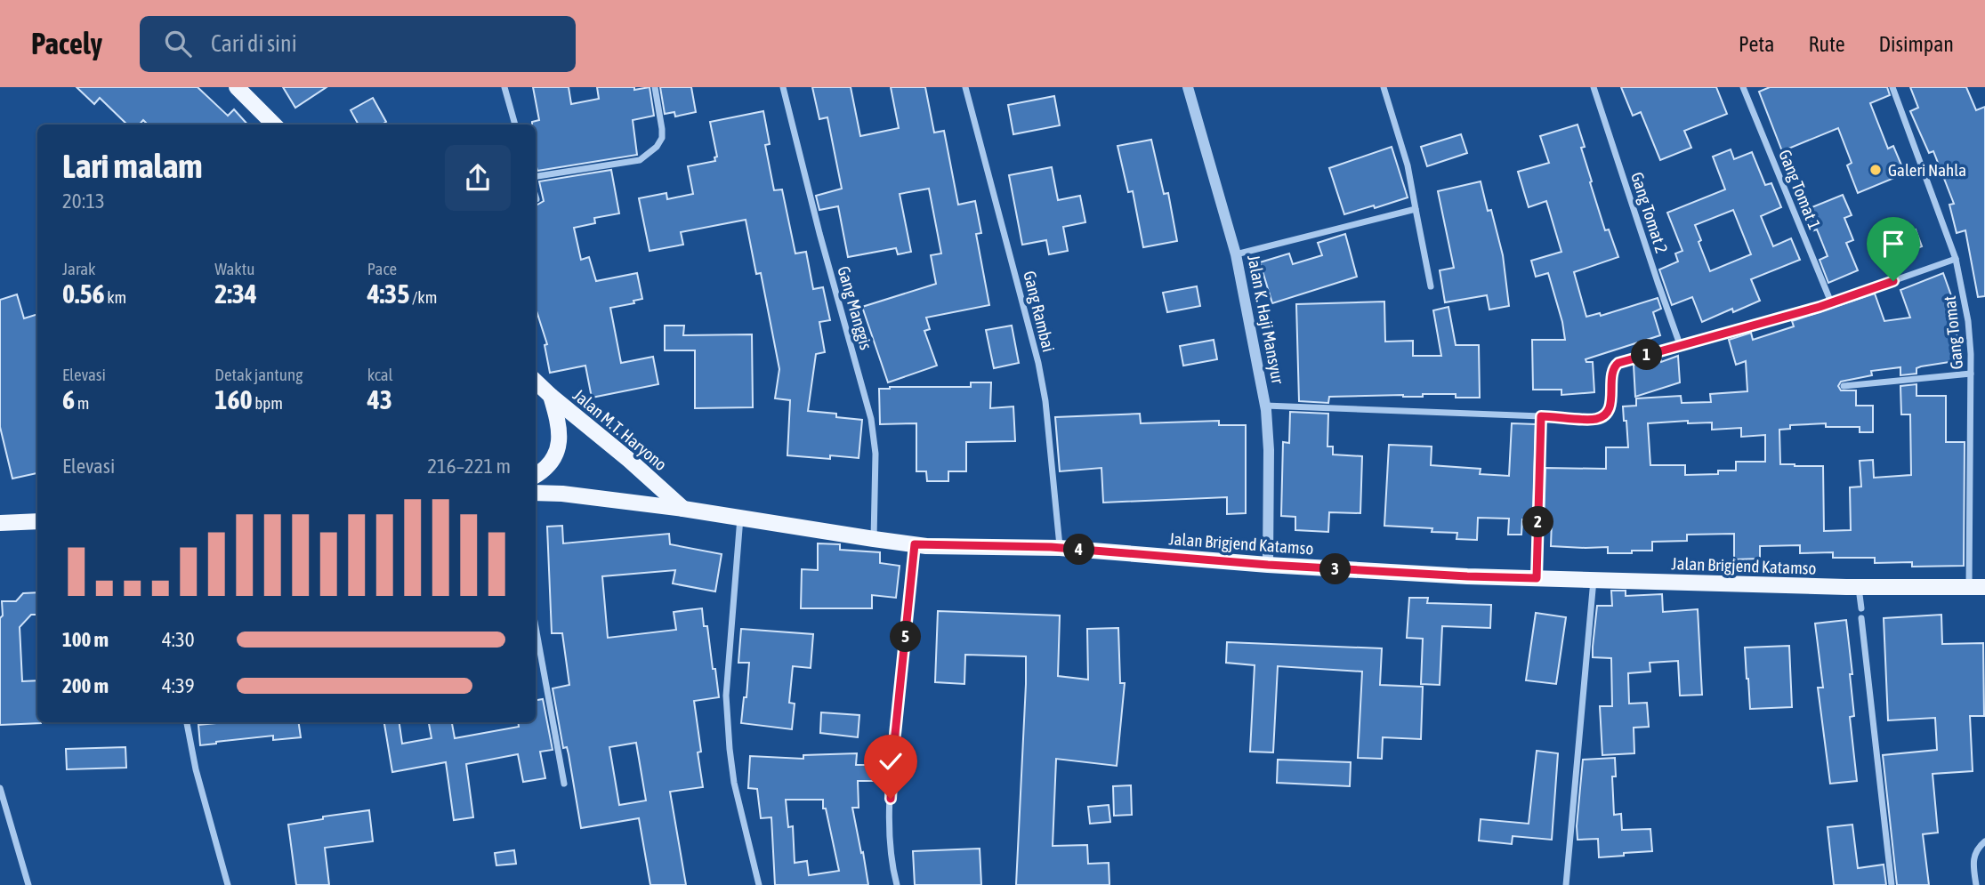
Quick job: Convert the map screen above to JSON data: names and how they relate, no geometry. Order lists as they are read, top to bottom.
{
  "streets": {
    "main road": ["Jalan M.T. Haryono", "Jalan Brigjend Katamso"],
    "street": [
      "Gang Tomat 1",
      "Gang Tomat 2",
      "Gang Manggis",
      "Gang Rambai",
      "Jalan K. Haji Mansyur",
      "Gang Tomat"
    ]
  },
  "crossings": [
    ["Gang Manggis", "Jalan Brigjend Katamso"],
    ["Gang Rambai", "Jalan Brigjend Katamso"],
    ["Jalan K. Haji Mansyur", "Jalan Brigjend Katamso"],
    ["Gang Tomat", "Jalan Brigjend Katamso"],
    ["Jalan M.T. Haryono", "Jalan Brigjend Katamso"]
  ],
  "places": ["Galeri Nahla"],
  "page": {
    "header": "Pacely",
    "search": "Cari di sini",
    "nav": ["Peta", "Rute", "Disimpan"],
    "heading": ["Lari malam", "20:13"],
    "stats": [
      ["Jarak", "0.56 km"],
      ["Waktu", "2:34"],
      ["Pace", "4:35 /km"],
      ["Elevasi", "6 m"],
      ["Detak jantung", "160 bpm"],
      ["kcal", "43"]
    ],
    "pins": [
      "1",
      "2",
      "4",
      "3",
      "5"
    ],
    "chart": ["Elevasi", "216–221 m"],
    "list": [
      {
        "name": "100 m",
        "note": "4:30"
      },
      {
        "name": "200 m",
        "note": "4:39"
      }
    ]
  }
}
